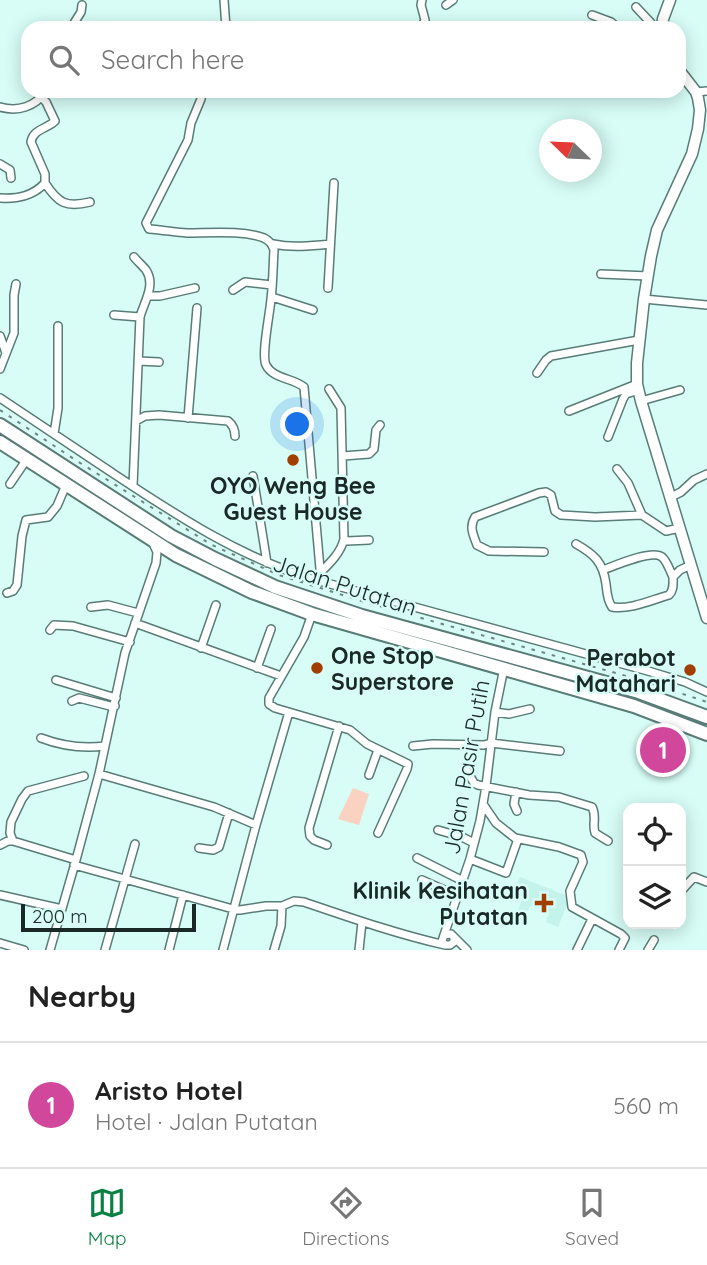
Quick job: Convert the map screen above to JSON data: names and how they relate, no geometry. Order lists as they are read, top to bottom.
{
  "streets": {
    "highway": ["Jalan Putatan"],
    "street": ["Jalan Pasir Putih"]
  },
  "crossings": [
    ["Jalan Putatan", "Jalan Pasir Putih"]
  ],
  "places": {
    "other": ["OYO Weng Bee Guest House", "One Stop Superstore", "Perabot Matahari"],
    "health": ["Klinik Kesihatan Putatan"]
  },
  "scale_bar": "200 m",
  "north": "top left",
  "page": {
    "search": "Search here",
    "pins": "1",
    "scale": "200 m",
    "heading": "Nearby",
    "list": [
      {
        "mark": "1",
        "name": "Aristo Hotel",
        "note": "Hotel · Jalan Putatan",
        "value": "560 m"
      }
    ],
    "nav": ["Map", "Directions", "Saved"]
  }
}
